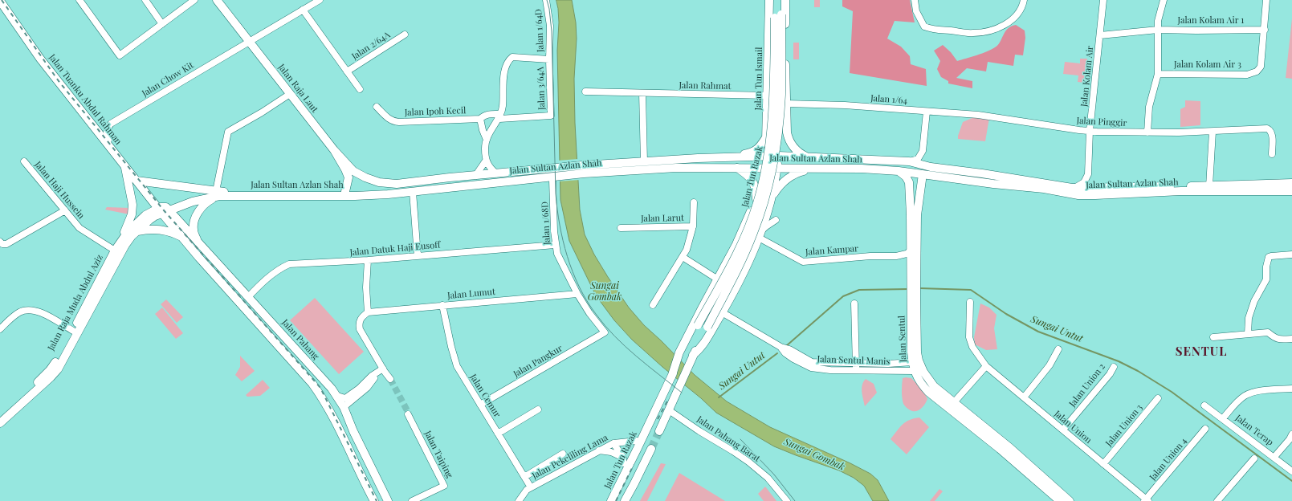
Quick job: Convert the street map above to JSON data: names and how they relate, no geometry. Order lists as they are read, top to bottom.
{
  "streets": {
    "main road": [
      "Jalan Tun Ismail",
      "Jalan Raja Laut",
      "Jalan Tuanku Abdul Rahman",
      "Jalan Sultan Azlan Shah",
      "Jalan Tun Razak",
      "Jalan Raja Muda Abdul Aziz",
      "Jalan Sentul",
      "Jalan Pahang"
    ],
    "street": [
      "Jalan Kolam Air 1",
      "Jalan 1/64D",
      "Jalan 2/64A",
      "Jalan Kolam Air 3",
      "Jalan Kolam Air",
      "Jalan Chow Kit",
      "Jalan Rahmat",
      "Jalan 3/64A",
      "Jalan 1/64",
      "Jalan Ipoh Kecil",
      "Jalan Pinggir",
      "Jalan Haji Hussein",
      "Jalan Larut",
      "Jalan 1/68D",
      "Jalan Datuk Haji Eusoff",
      "Jalan Kampar",
      "Jalan Lumut",
      "Jalan Sentul Manis",
      "Jalan Pangkur",
      "Jalan Union 2",
      "Jalan Cemur",
      "Jalan Union 3",
      "Jalan Union",
      "Jalan Terap",
      "Jalan Pahang Barat",
      "Jalan Taiping",
      "Jalan Pekeliling Lama",
      "Jalan Union 4"
    ]
  },
  "crossings": [
    ["Jalan Kolam Air 1", "Jalan Kolam Air 3"],
    ["Jalan 1/64D", "Jalan 3/64A"],
    ["Jalan Kolam Air", "Jalan Pinggir"],
    ["Jalan Tun Ismail", "Jalan Rahmat"],
    ["Jalan Tun Ismail", "Jalan Sultan Azlan Shah"],
    ["Jalan Tun Ismail", "Jalan Tun Razak"],
    ["Jalan Chow Kit", "Jalan Raja Laut"],
    ["Jalan Raja Laut", "Jalan Sultan Azlan Shah"],
    ["Jalan 3/64A", "Jalan Ipoh Kecil"],
    ["Jalan Tuanku Abdul Rahman", "Jalan Sultan Azlan Shah"],
    ["Jalan Tuanku Abdul Rahman", "Jalan Raja Muda Abdul Aziz"],
    ["Jalan 1/64", "Jalan Pinggir"],
    ["Jalan Sultan Azlan Shah", "Jalan Tun Razak"],
    ["Jalan Sultan Azlan Shah", "Jalan 1/68D"],
    ["Jalan Sultan Azlan Shah", "Jalan Sentul"],
    ["Jalan Sultan Azlan Shah", "Jalan Pahang"],
    ["Jalan Tun Razak", "Jalan Kampar"],
    ["Jalan Tun Razak", "Jalan Sentul Manis"],
    ["Jalan Tun Razak", "Jalan Pahang Barat"],
    ["Jalan Tun Razak", "Jalan Pekeliling Lama"],
    ["Jalan Haji Hussein", "Jalan Raja Muda Abdul Aziz"],
    ["Jalan 1/68D", "Jalan Datuk Haji Eusoff"],
    ["Jalan 1/68D", "Jalan Lumut"],
    ["Jalan 1/68D", "Jalan Pangkur"],
    ["Jalan Datuk Haji Eusoff", "Jalan Pahang"],
    ["Jalan Kampar", "Jalan Sentul"],
    ["Jalan Lumut", "Jalan Cemur"],
    ["Jalan Sentul", "Jalan Sentul Manis"],
    ["Jalan Pangkur", "Jalan Cemur"],
    ["Jalan Union 2", "Jalan Union"],
    ["Jalan Cemur", "Jalan Pekeliling Lama"],
    ["Jalan Union 3", "Jalan Union"],
    ["Jalan Union", "Jalan Union 4"]
  ],
  "districts": ["SENTUL"],
  "water": ["Sungai Gombak", "Sungai Untut"]
}
